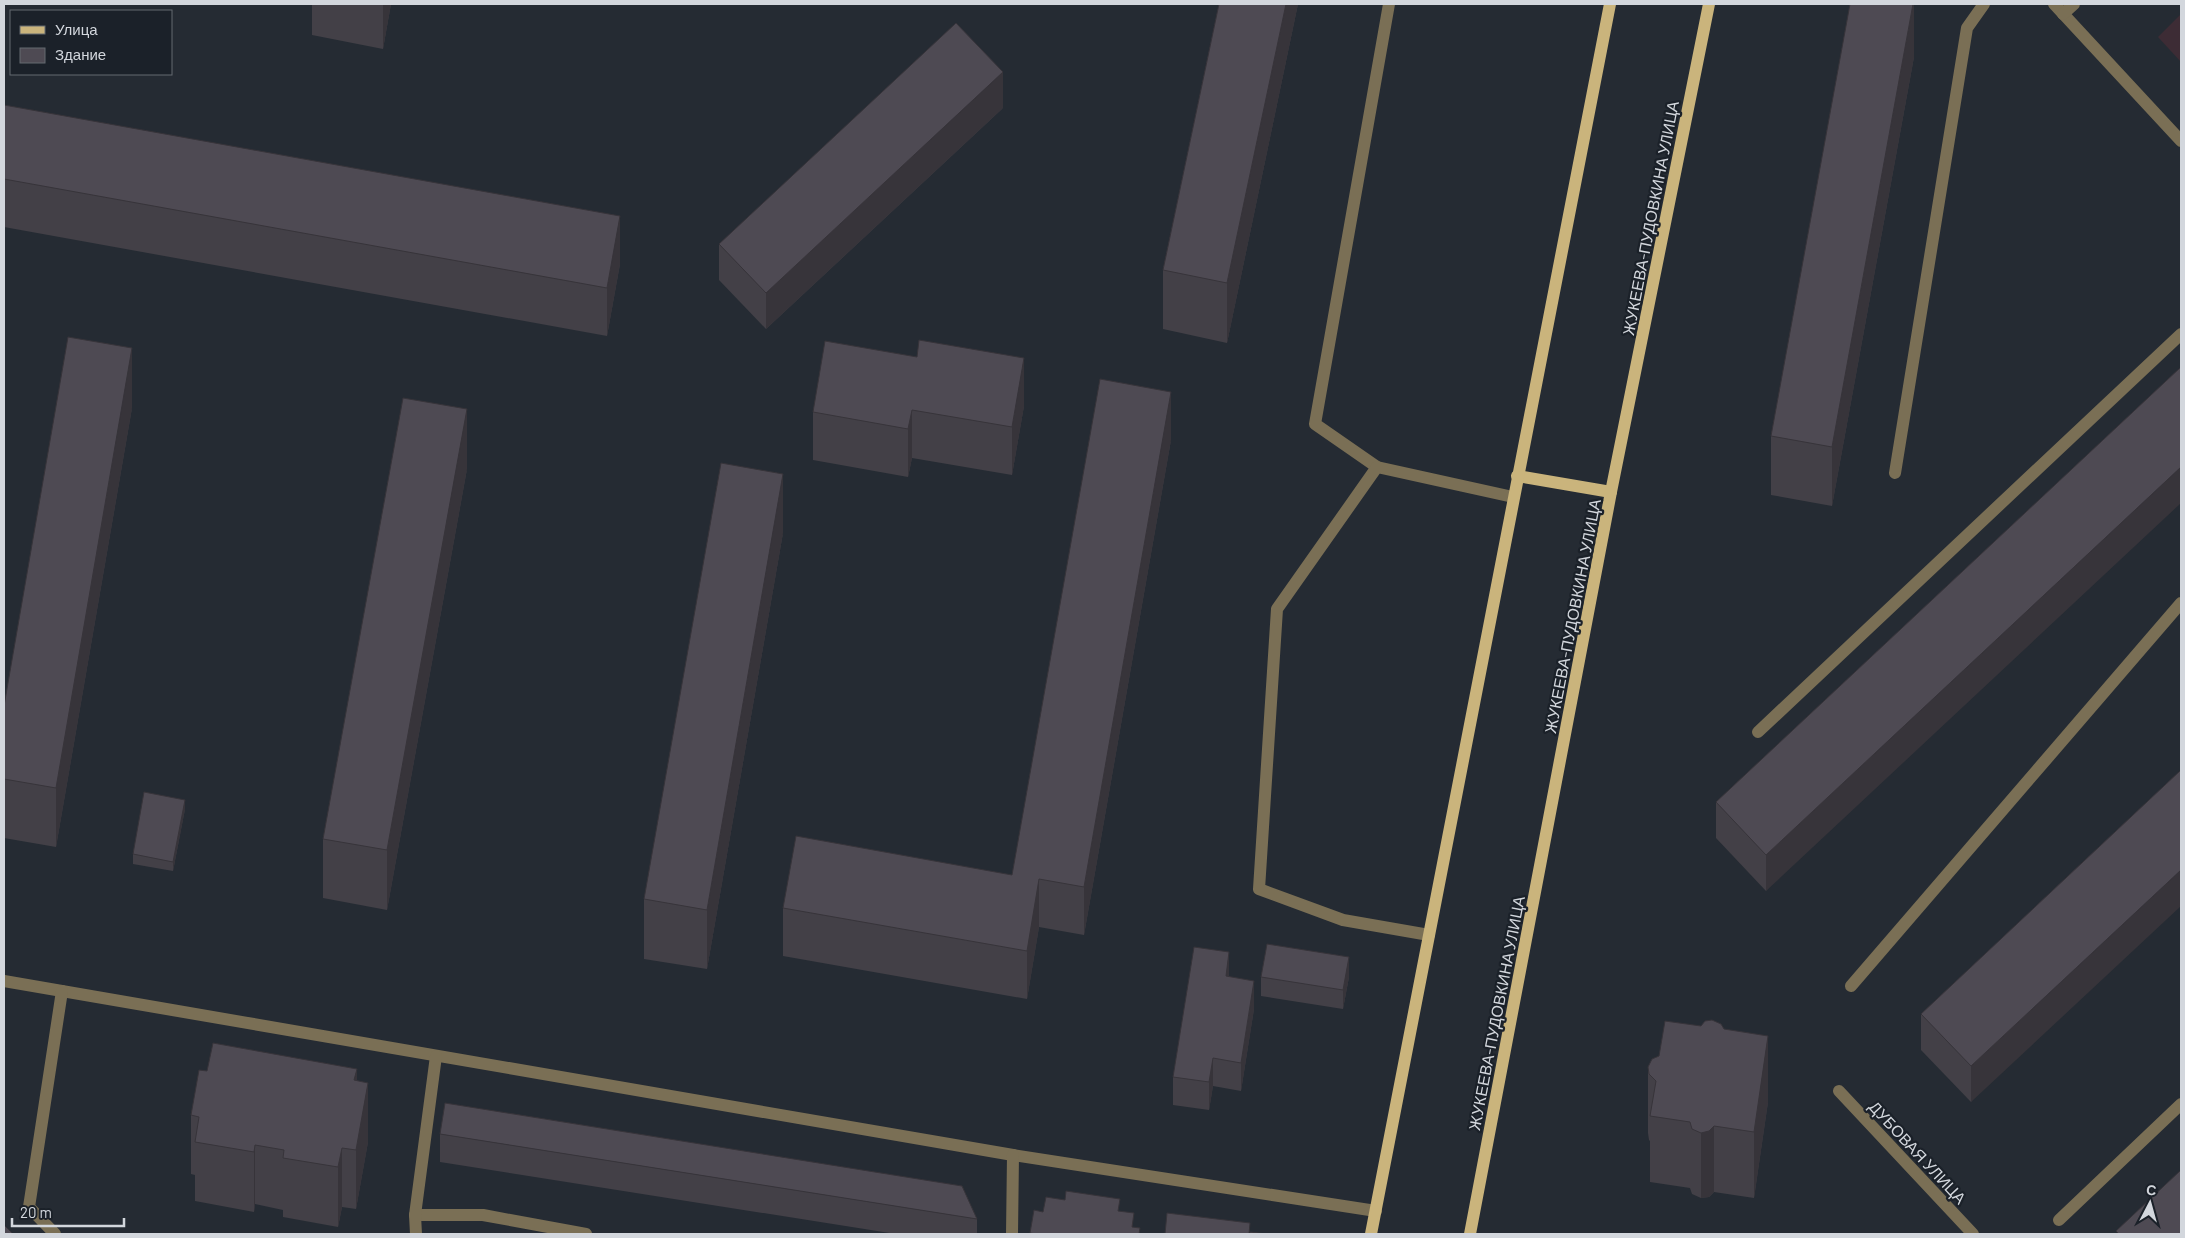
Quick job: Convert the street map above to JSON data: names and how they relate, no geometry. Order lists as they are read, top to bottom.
{
  "streets": {
    "main road": ["ЖУКЕЕВА-ПУДОВКИНА УЛИЦА"],
    "street": ["ДУБОВАЯ УЛИЦА"]
  },
  "legend": ["Улица", "Здание"],
  "scale_bar": "20 m",
  "north": "top"
}
